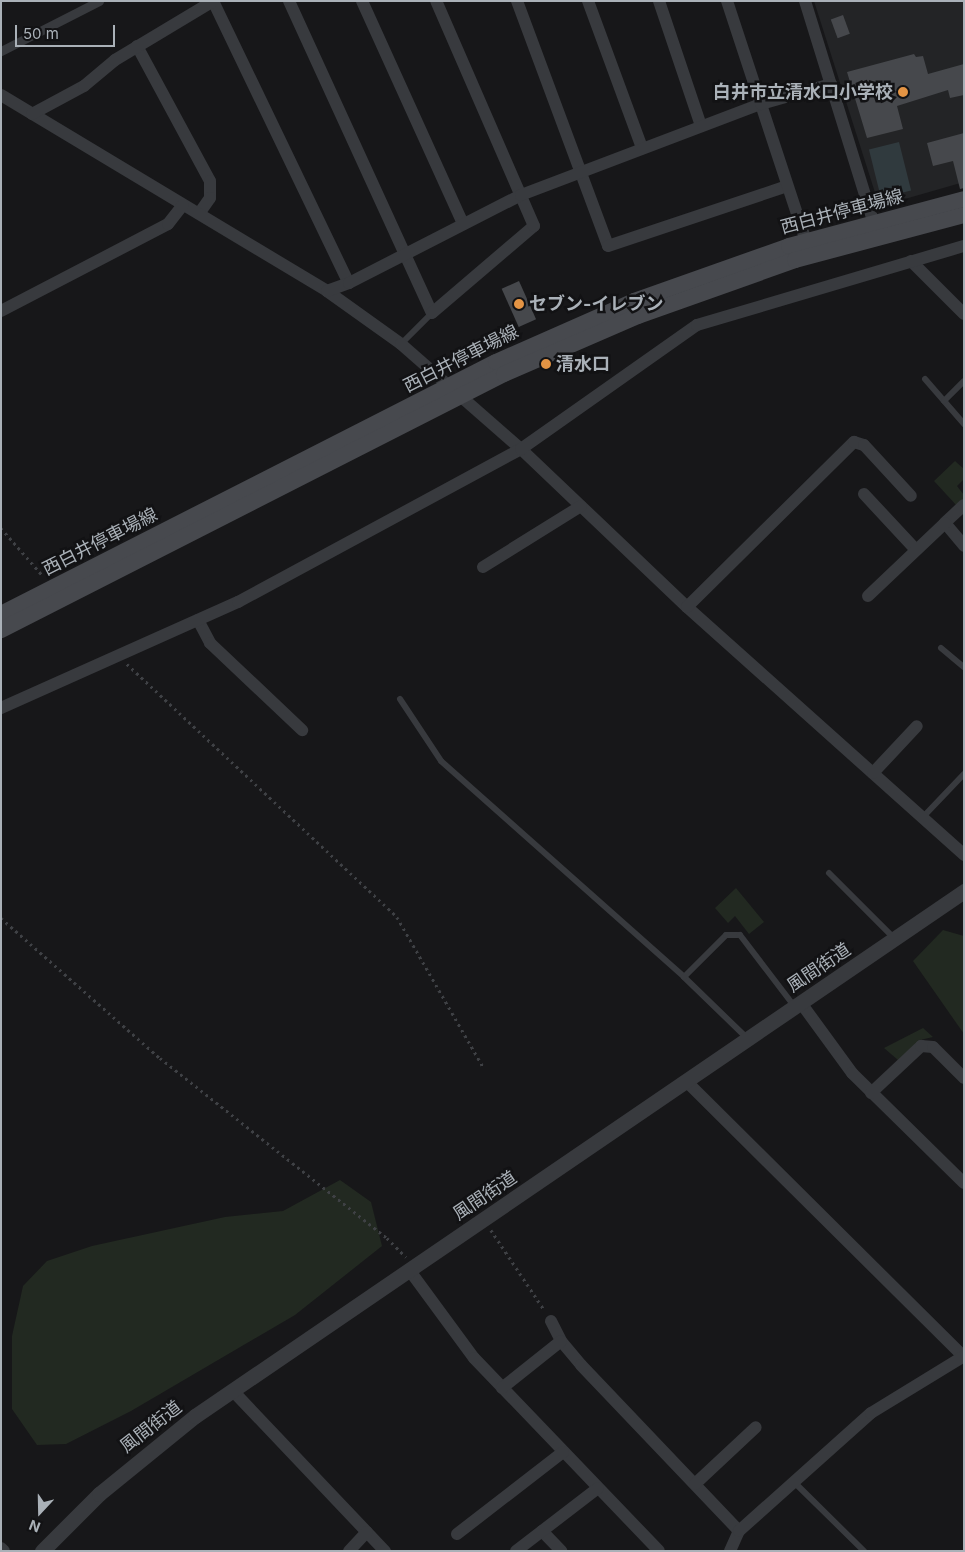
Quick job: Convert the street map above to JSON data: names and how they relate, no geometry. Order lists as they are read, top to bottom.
{
  "streets": {
    "main road": ["西白井停車場線"],
    "street": ["風間街道"]
  },
  "places": ["白井市立清水口小学校", "セブン-イレブン", "清水口"],
  "scale_bar": "50 m",
  "north": "bottom"
}
